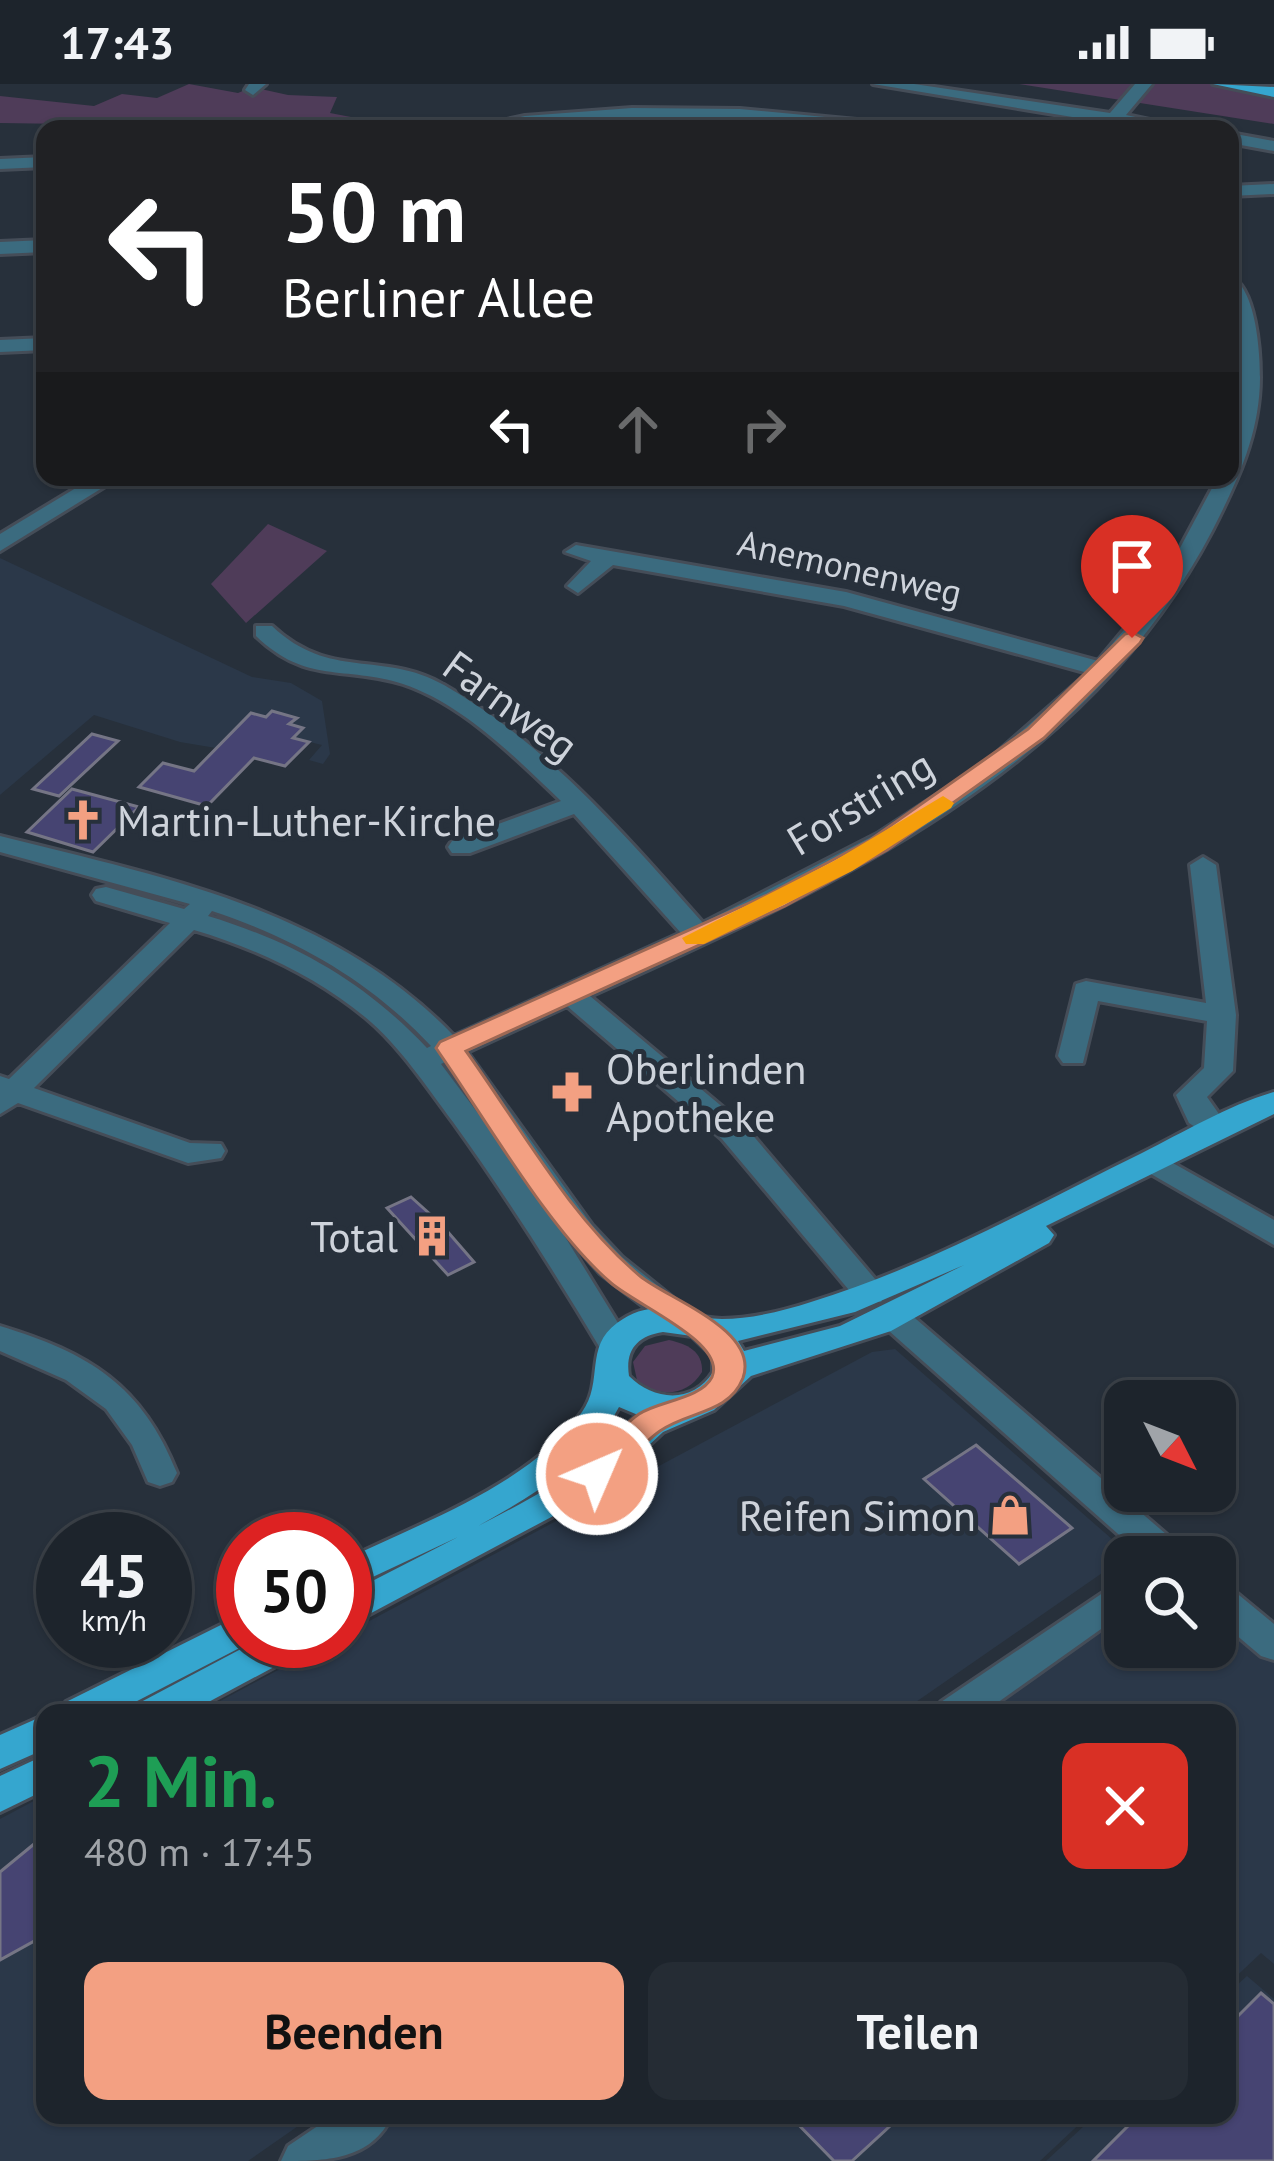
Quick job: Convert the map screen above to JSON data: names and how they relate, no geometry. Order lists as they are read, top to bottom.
{
  "streets": {
    "street": ["Anemonenweg", "Farnweg", "Forstring"]
  },
  "crossings": [
    ["Anemonenweg", "Forstring"],
    ["Farnweg", "Forstring"]
  ],
  "places": {
    "church": ["Martin-Luther-Kirche"],
    "pharmacy": ["Oberlinden Apotheke"],
    "building": ["Total"],
    "shop": ["Reifen Simon"]
  },
  "north": "bottom right",
  "page": {
    "status": "17:43",
    "turn": ["50 m", "Berliner Allee"],
    "speed": "45 km/h",
    "limit": "50",
    "heading": ["2 Min.", "480 m · 17:45"],
    "buttons": ["Beenden", "Teilen"]
  }
}
